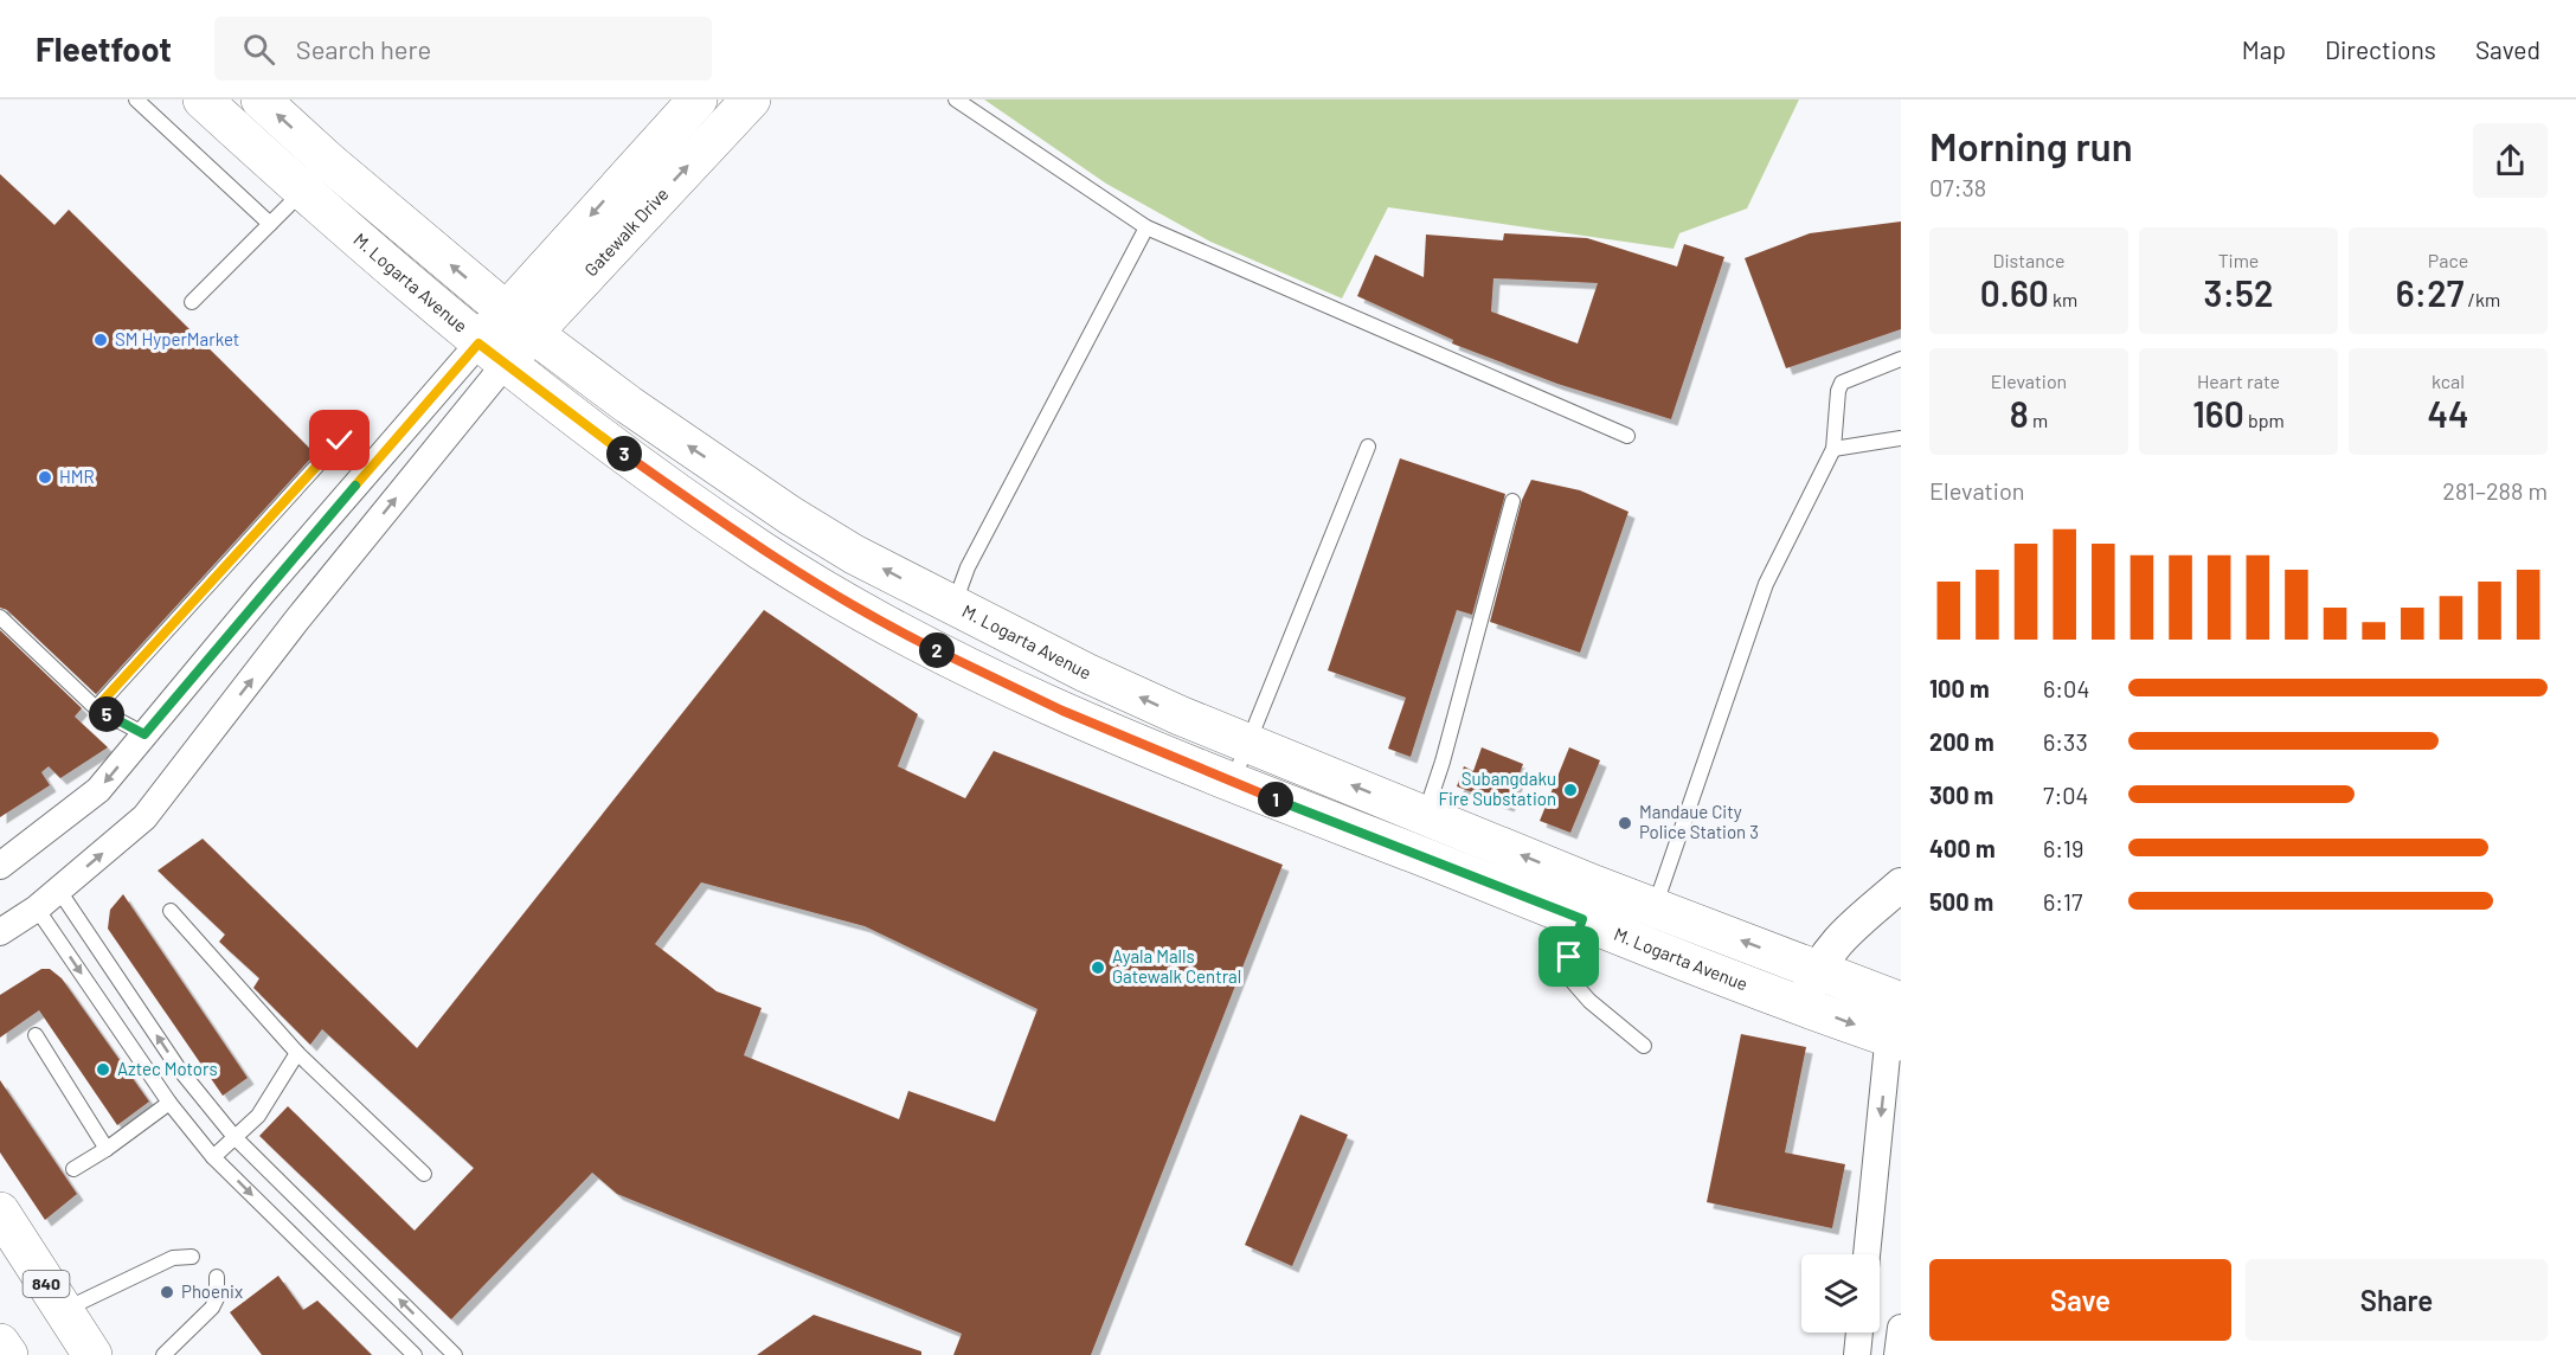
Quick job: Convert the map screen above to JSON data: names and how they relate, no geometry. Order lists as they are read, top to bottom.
{
  "streets": {
    "main road": ["Gatewalk Drive", "M. Logarta Avenue", "840"]
  },
  "crossings": [
    ["Gatewalk Drive", "M. Logarta Avenue"]
  ],
  "places": [
    "SM HyperMarket",
    "HMR",
    "Subangdaku Fire Substation",
    "Mandaue City Police Station 3",
    "Ayala Malls Gatewalk Central",
    "Aztec Motors",
    "Phoenix"
  ],
  "page": {
    "header": "Fleetfoot",
    "search": "Search here",
    "nav": ["Map", "Directions", "Saved"],
    "heading": ["Morning run", "07:38"],
    "stats": [
      ["Distance", "0.60 km"],
      ["Time", "3:52"],
      ["Pace", "6:27 /km"],
      ["Elevation", "8 m"],
      ["Heart rate", "160 bpm"],
      ["kcal", "44"]
    ],
    "pins": [
      "3",
      "2",
      "5",
      "1"
    ],
    "chart": ["Elevation", "281–288 m"],
    "list": [
      {
        "name": "100 m",
        "note": "6:04"
      },
      {
        "name": "200 m",
        "note": "6:33"
      },
      {
        "name": "300 m",
        "note": "7:04"
      },
      {
        "name": "400 m",
        "note": "6:19"
      },
      {
        "name": "500 m",
        "note": "6:17"
      }
    ],
    "buttons": ["Save", "Share"]
  }
}
